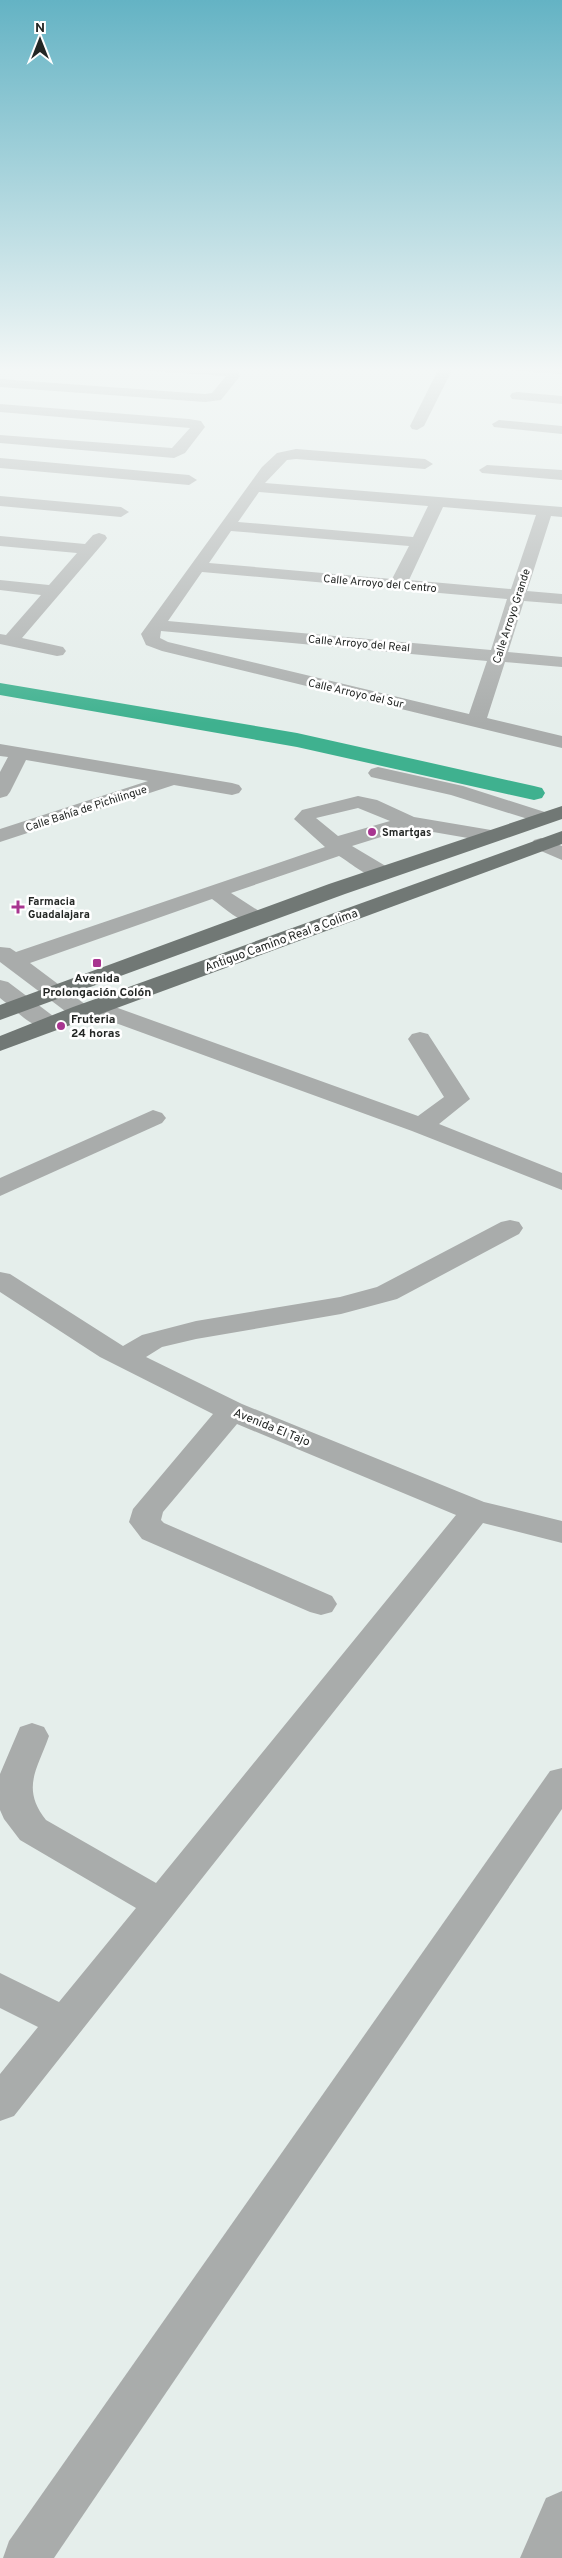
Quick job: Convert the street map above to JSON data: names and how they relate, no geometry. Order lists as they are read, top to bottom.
{
  "streets": {
    "main road": ["Antiguo Camino Real a Colima"],
    "street": [
      "Calle Arroyo del Centro",
      "Calle Arroyo Grande",
      "Calle Arroyo del Real",
      "Calle Arroyo del Sur",
      "Calle Bahía de Pichilingue",
      "Avenida El Tajo"
    ]
  },
  "crossings": [
    ["Calle Arroyo del Centro", "Calle Arroyo Grande"],
    ["Calle Arroyo Grande", "Calle Arroyo del Real"],
    ["Calle Arroyo Grande", "Calle Arroyo del Sur"],
    ["Calle Arroyo del Real", "Calle Arroyo del Sur"]
  ],
  "places": {
    "other": ["Smartgas", "Fruteria 24 horas"],
    "health": ["Farmacia Guadalajara"],
    "transit": ["Avenida Prolongación Colón"]
  },
  "north": "top"
}
